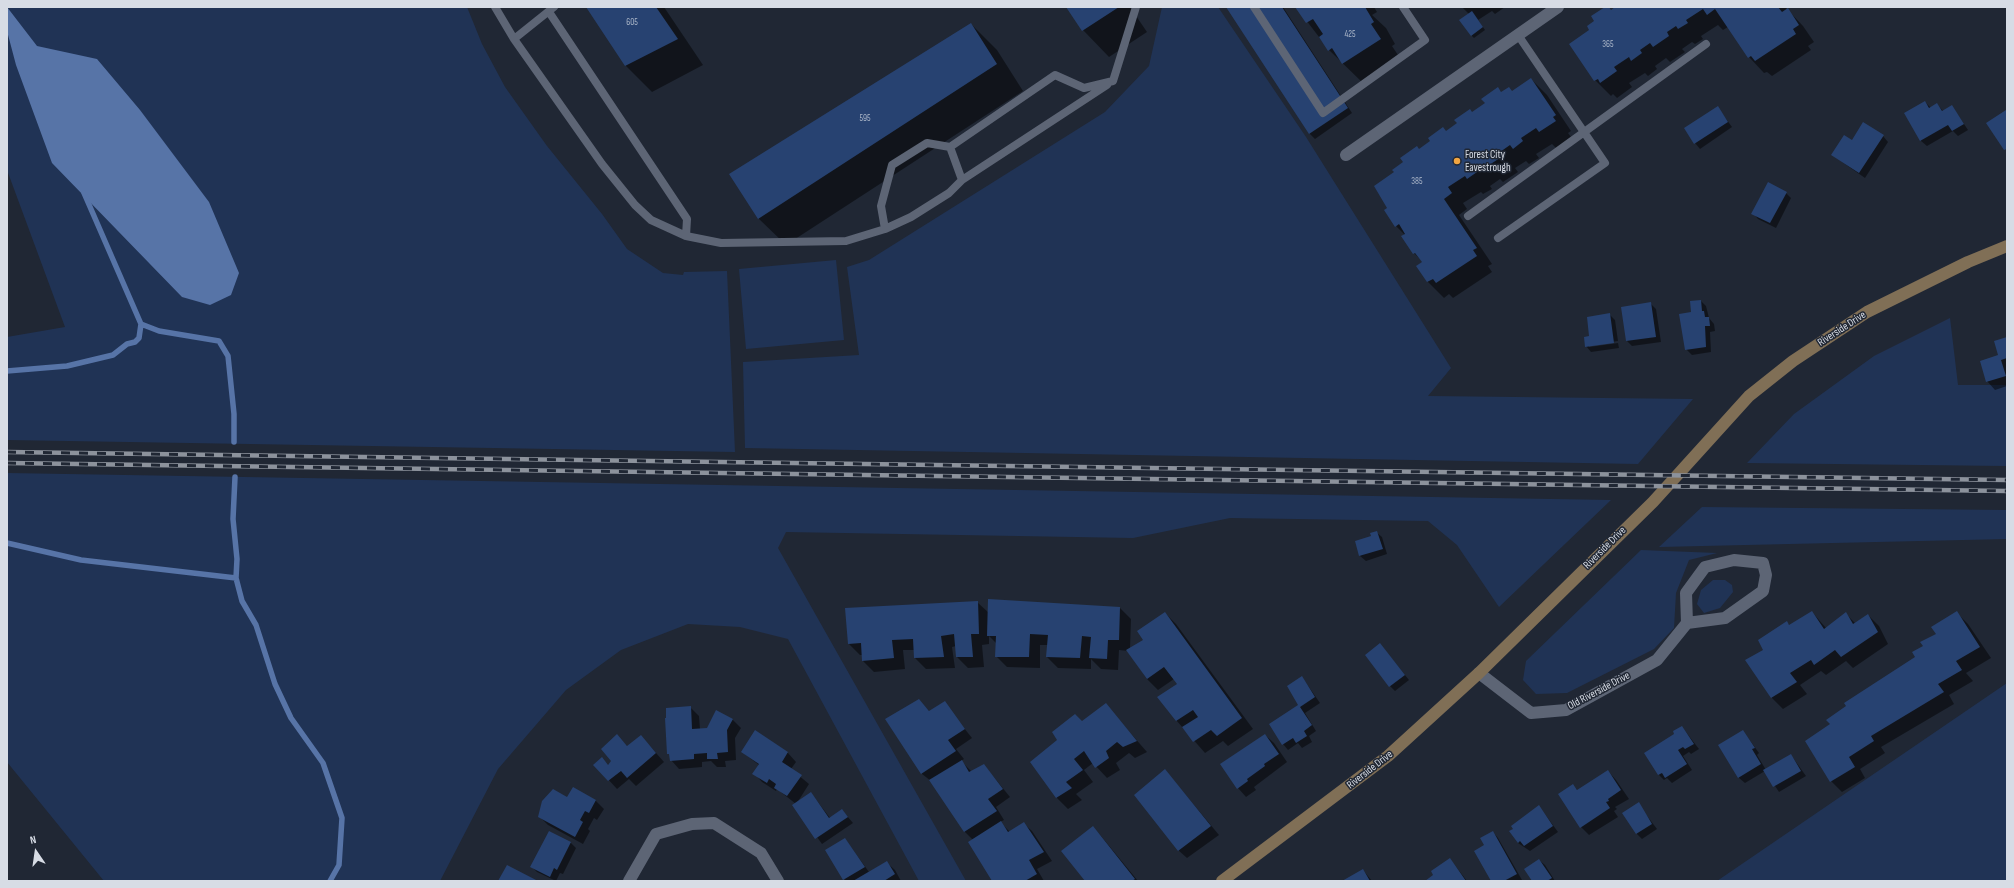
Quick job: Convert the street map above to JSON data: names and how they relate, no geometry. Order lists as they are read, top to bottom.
{
  "streets": {
    "main road": ["Riverside Drive"],
    "street": ["Old Riverside Drive"]
  },
  "crossings": [
    ["Riverside Drive", "Old Riverside Drive"]
  ],
  "places": ["Forest City Eavestrough"],
  "house_numbers": [
    "605",
    "425",
    "365",
    "595",
    "385"
  ],
  "north": "top"
}
